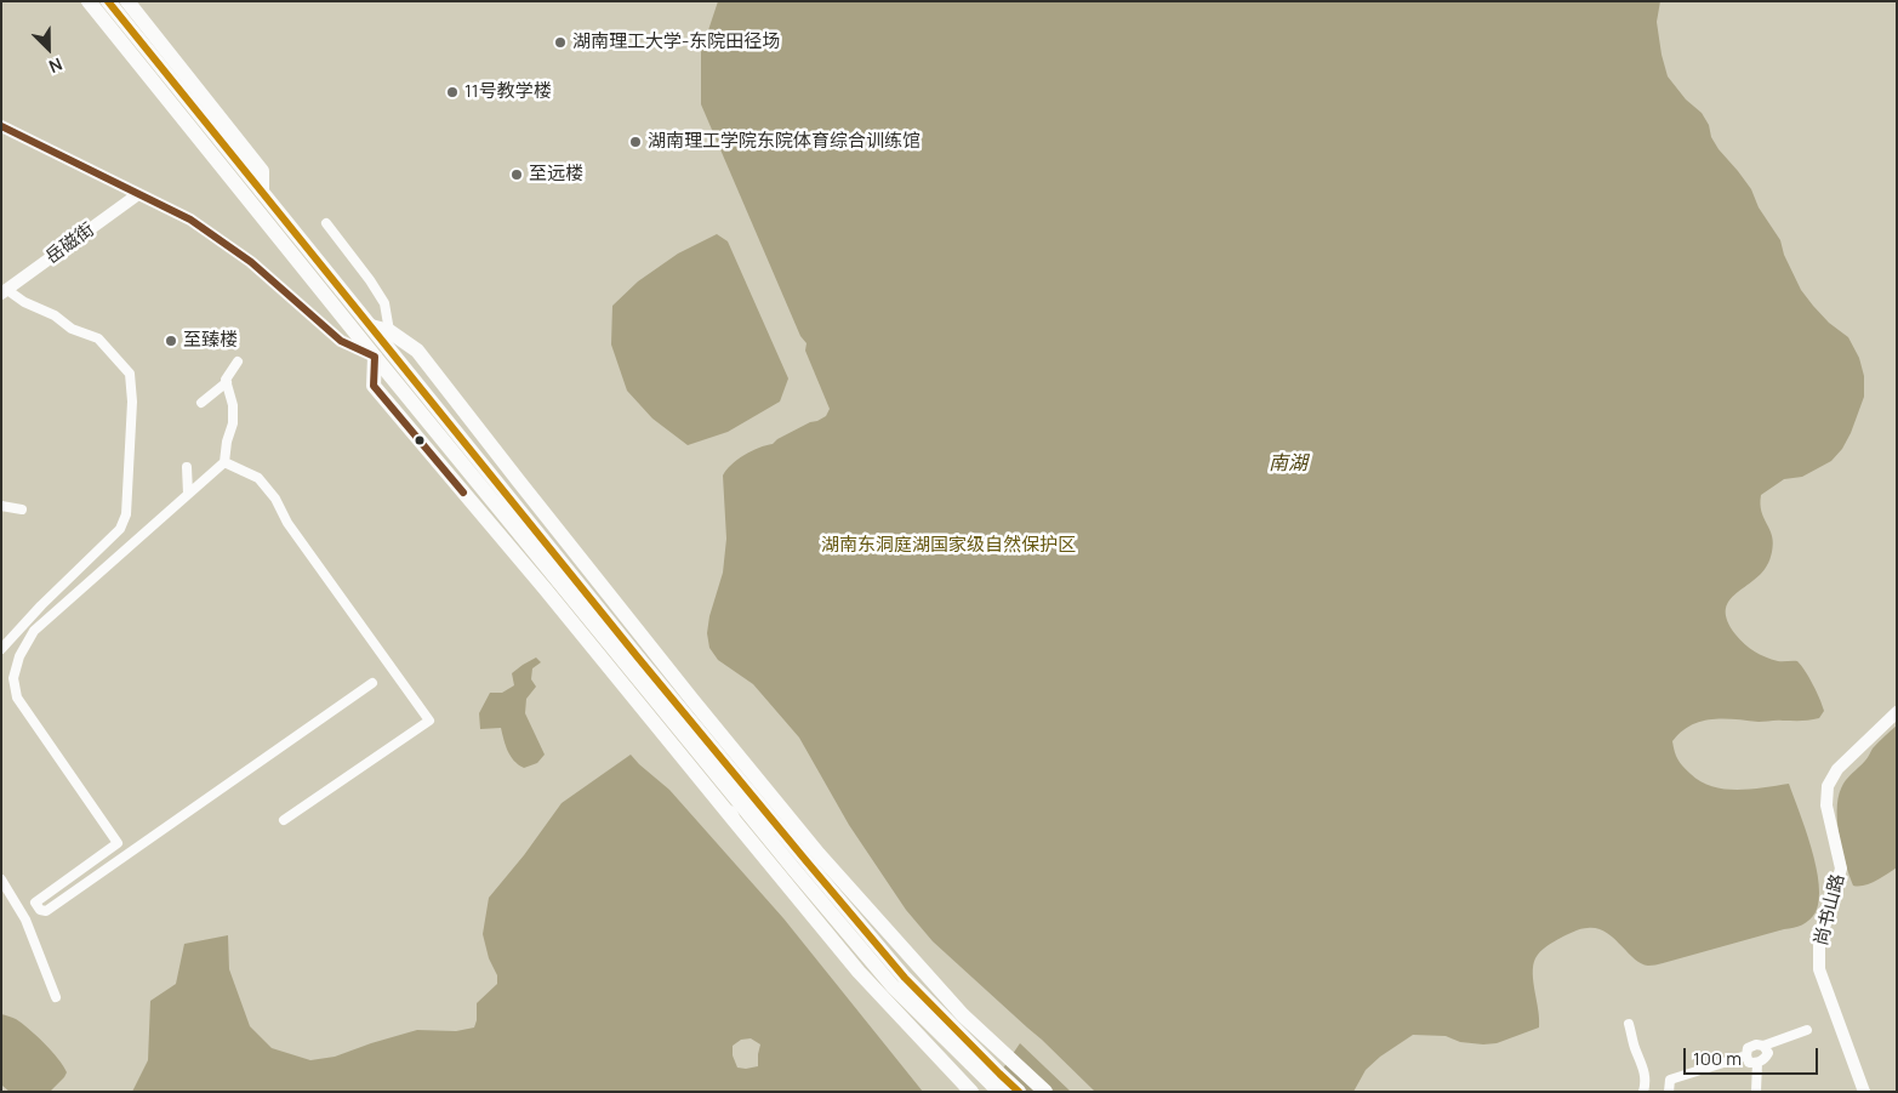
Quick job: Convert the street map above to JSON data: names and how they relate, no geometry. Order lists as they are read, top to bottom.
{
  "streets": {
    "street": ["岳磁街", "尚书山路"]
  },
  "water": ["南湖"],
  "parks": ["湖南东洞庭湖国家级自然保护区"],
  "places": [
    "湖南理工大学-东院田径场",
    "11号教学楼",
    "湖南理工学院东院体育综合训练馆",
    "至远楼",
    "至臻楼"
  ],
  "scale_bar": "100 m",
  "north": "bottom right"
}
